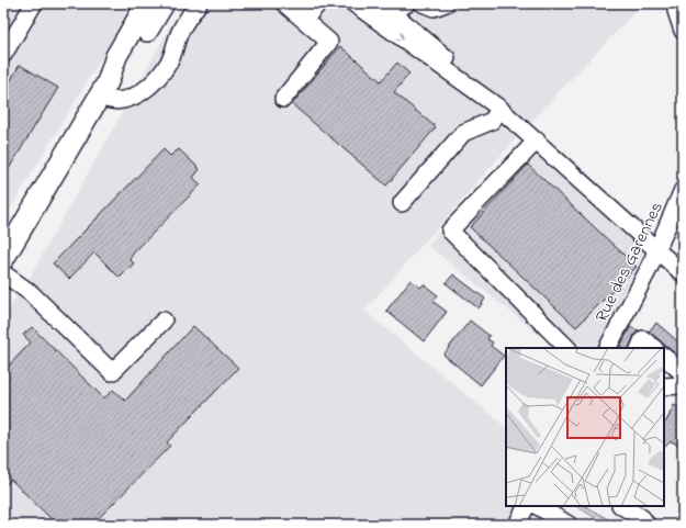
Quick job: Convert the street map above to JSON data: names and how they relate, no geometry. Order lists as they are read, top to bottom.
{
  "streets": {
    "street": ["Rue des Garennes"]
  }
}
